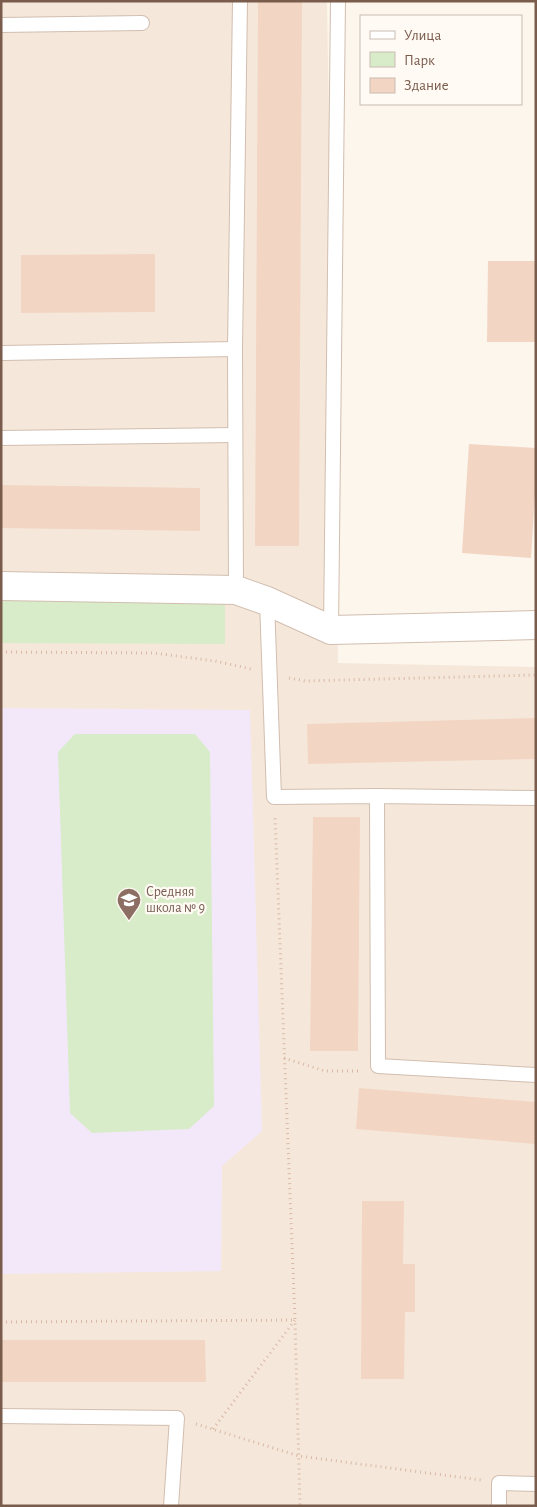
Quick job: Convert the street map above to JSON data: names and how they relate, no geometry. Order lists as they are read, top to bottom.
{
  "places": {
    "school or university": ["Средняя школа № 9"]
  },
  "legend": ["Улица", "Парк", "Здание"]
}
